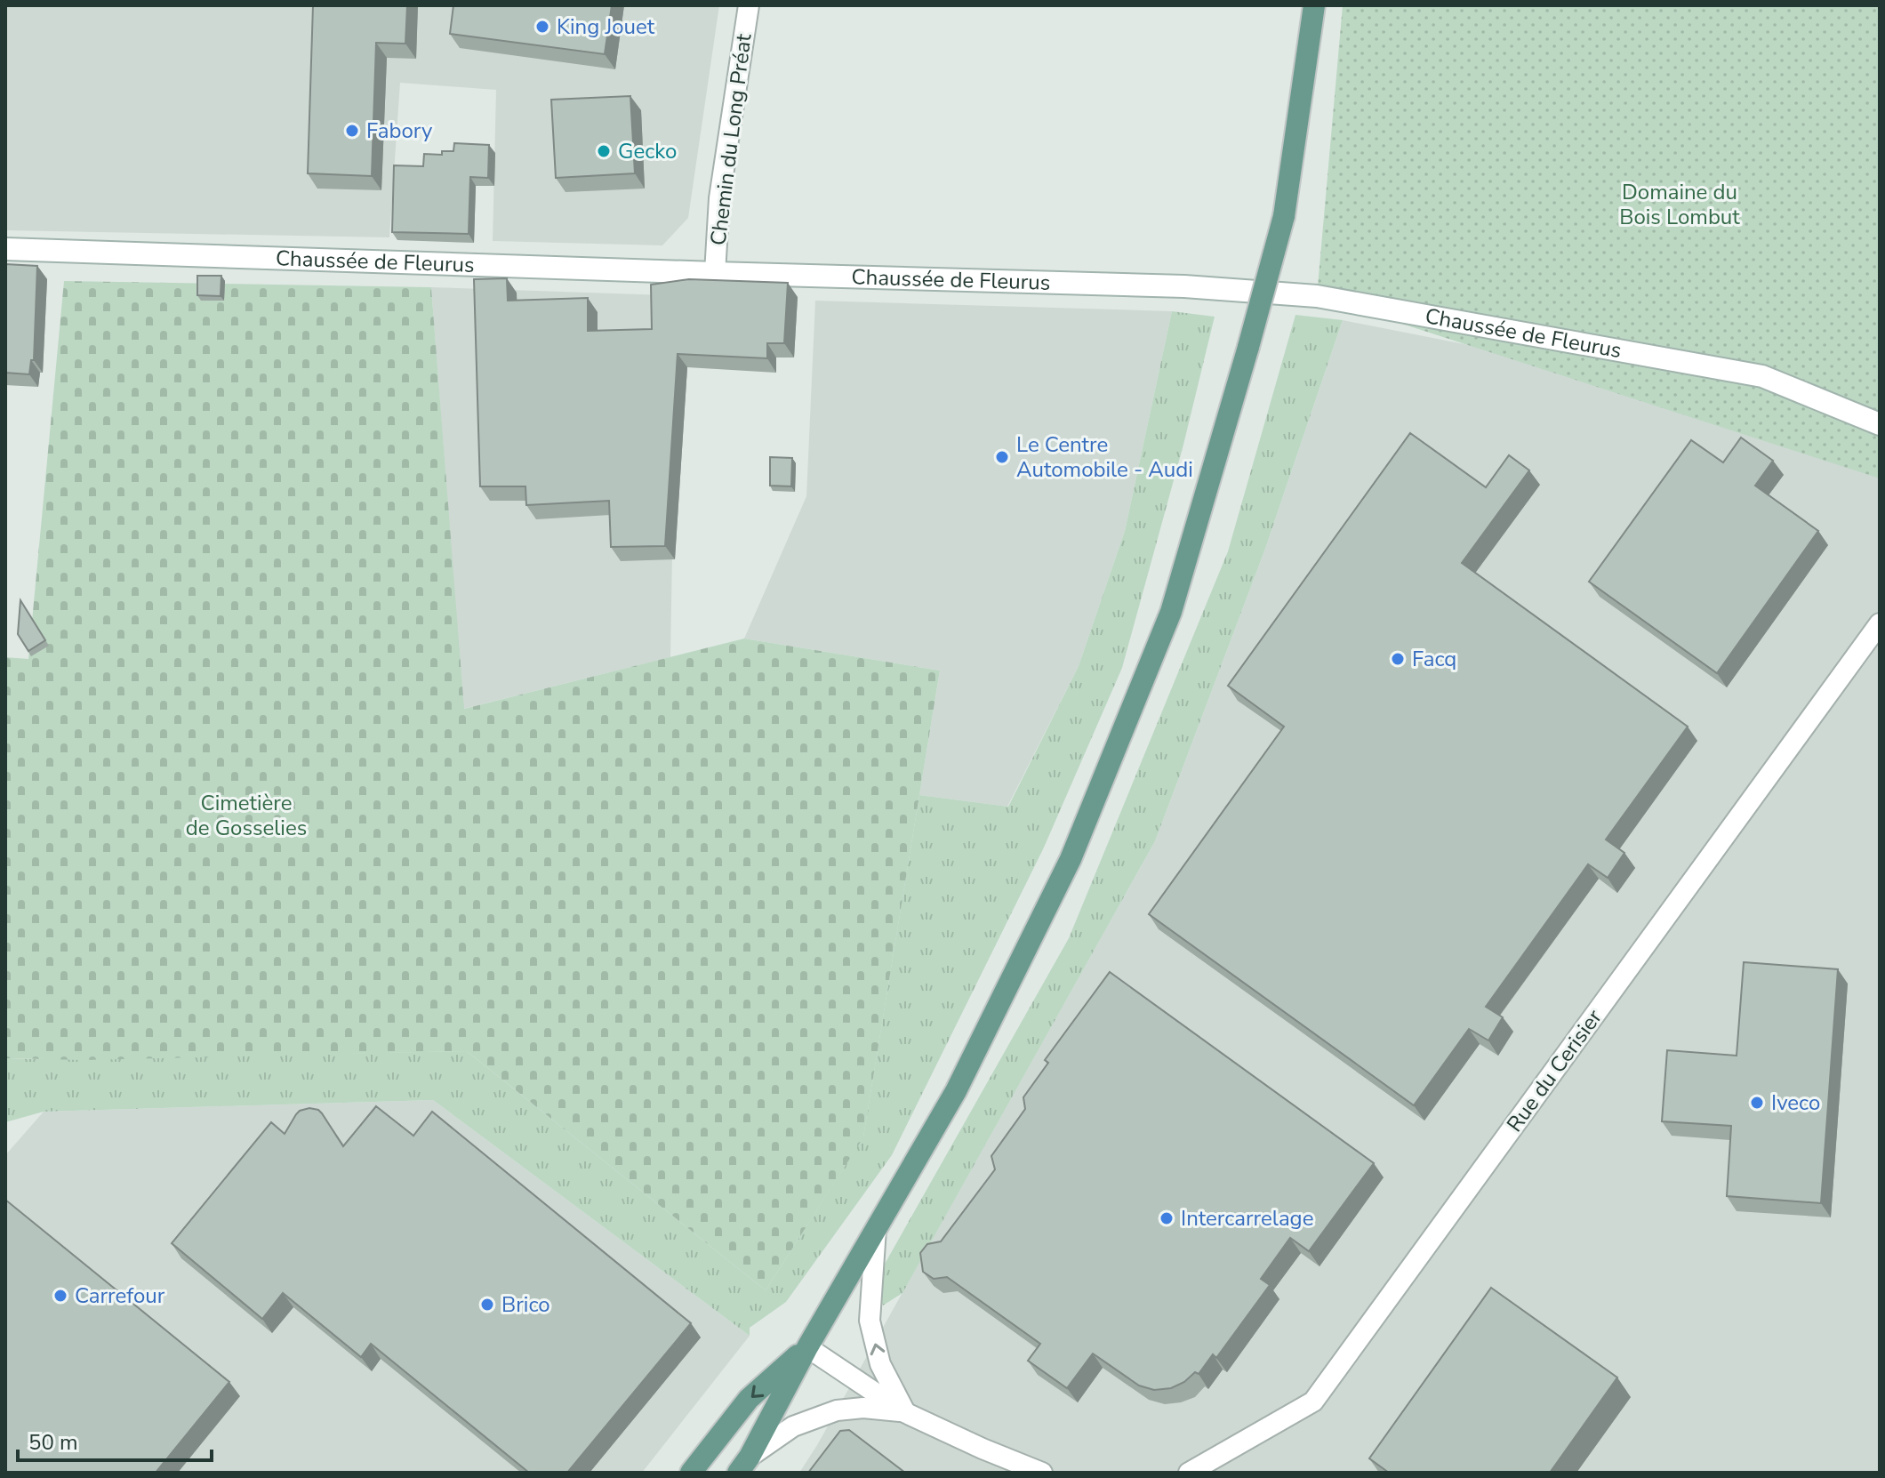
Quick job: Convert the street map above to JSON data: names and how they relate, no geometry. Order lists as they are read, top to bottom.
{
  "streets": {
    "main road": ["Chaussée de Fleurus"],
    "street": ["Chemin du Long Préat", "Rue du Cerisier"]
  },
  "crossings": [
    ["Chemin du Long Préat", "Chaussée de Fleurus"]
  ],
  "parks": ["Domaine du Bois Lombut", "Cimetière de Gosselies"],
  "places": [
    "King Jouet",
    "Fabory",
    "Gecko",
    "Le Centre Automobile - Audi",
    "Facq",
    "Iveco",
    "Intercarrelage",
    "Carrefour",
    "Brico"
  ],
  "scale_bar": "50 m"
}
